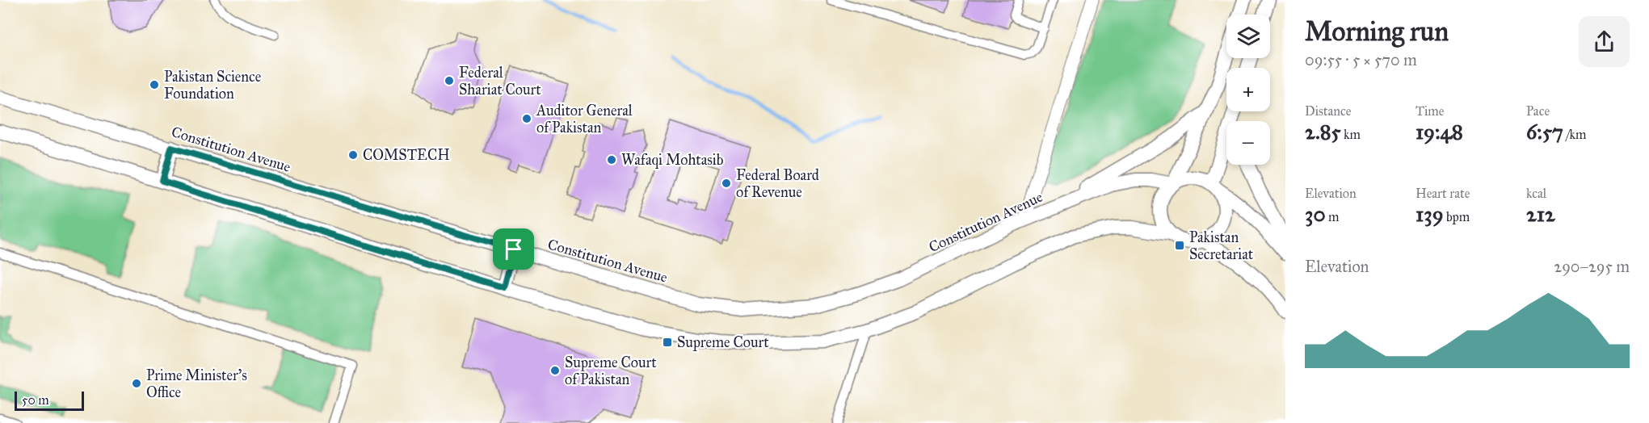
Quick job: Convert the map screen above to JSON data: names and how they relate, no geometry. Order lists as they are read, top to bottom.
{
  "streets": {
    "main road": ["Constitution Avenue"]
  },
  "places": {
    "other": [
      "Federal Shariat Court",
      "Pakistan Science Foundation",
      "Auditor General of Pakistan",
      "COMSTECH",
      "Wafaqi Mohtasib",
      "Federal Board of Revenue",
      "Supreme Court of Pakistan",
      "Prime Minister's Office"
    ],
    "transit": ["Pakistan Secretariat", "Supreme Court"]
  },
  "scale_bar": "50 m",
  "page": {
    "heading": ["Morning run", "09:55 · 5 × 570 m"],
    "map_buttons": ["+", "−"],
    "stats": [
      ["Distance", "2.85 km"],
      ["Time", "19:48"],
      ["Pace", "6:57 /km"],
      ["Elevation", "30 m"],
      ["Heart rate", "139 bpm"],
      ["kcal", "212"]
    ],
    "chart": ["Elevation", "290–295 m"],
    "scale": "50 m"
  }
}
